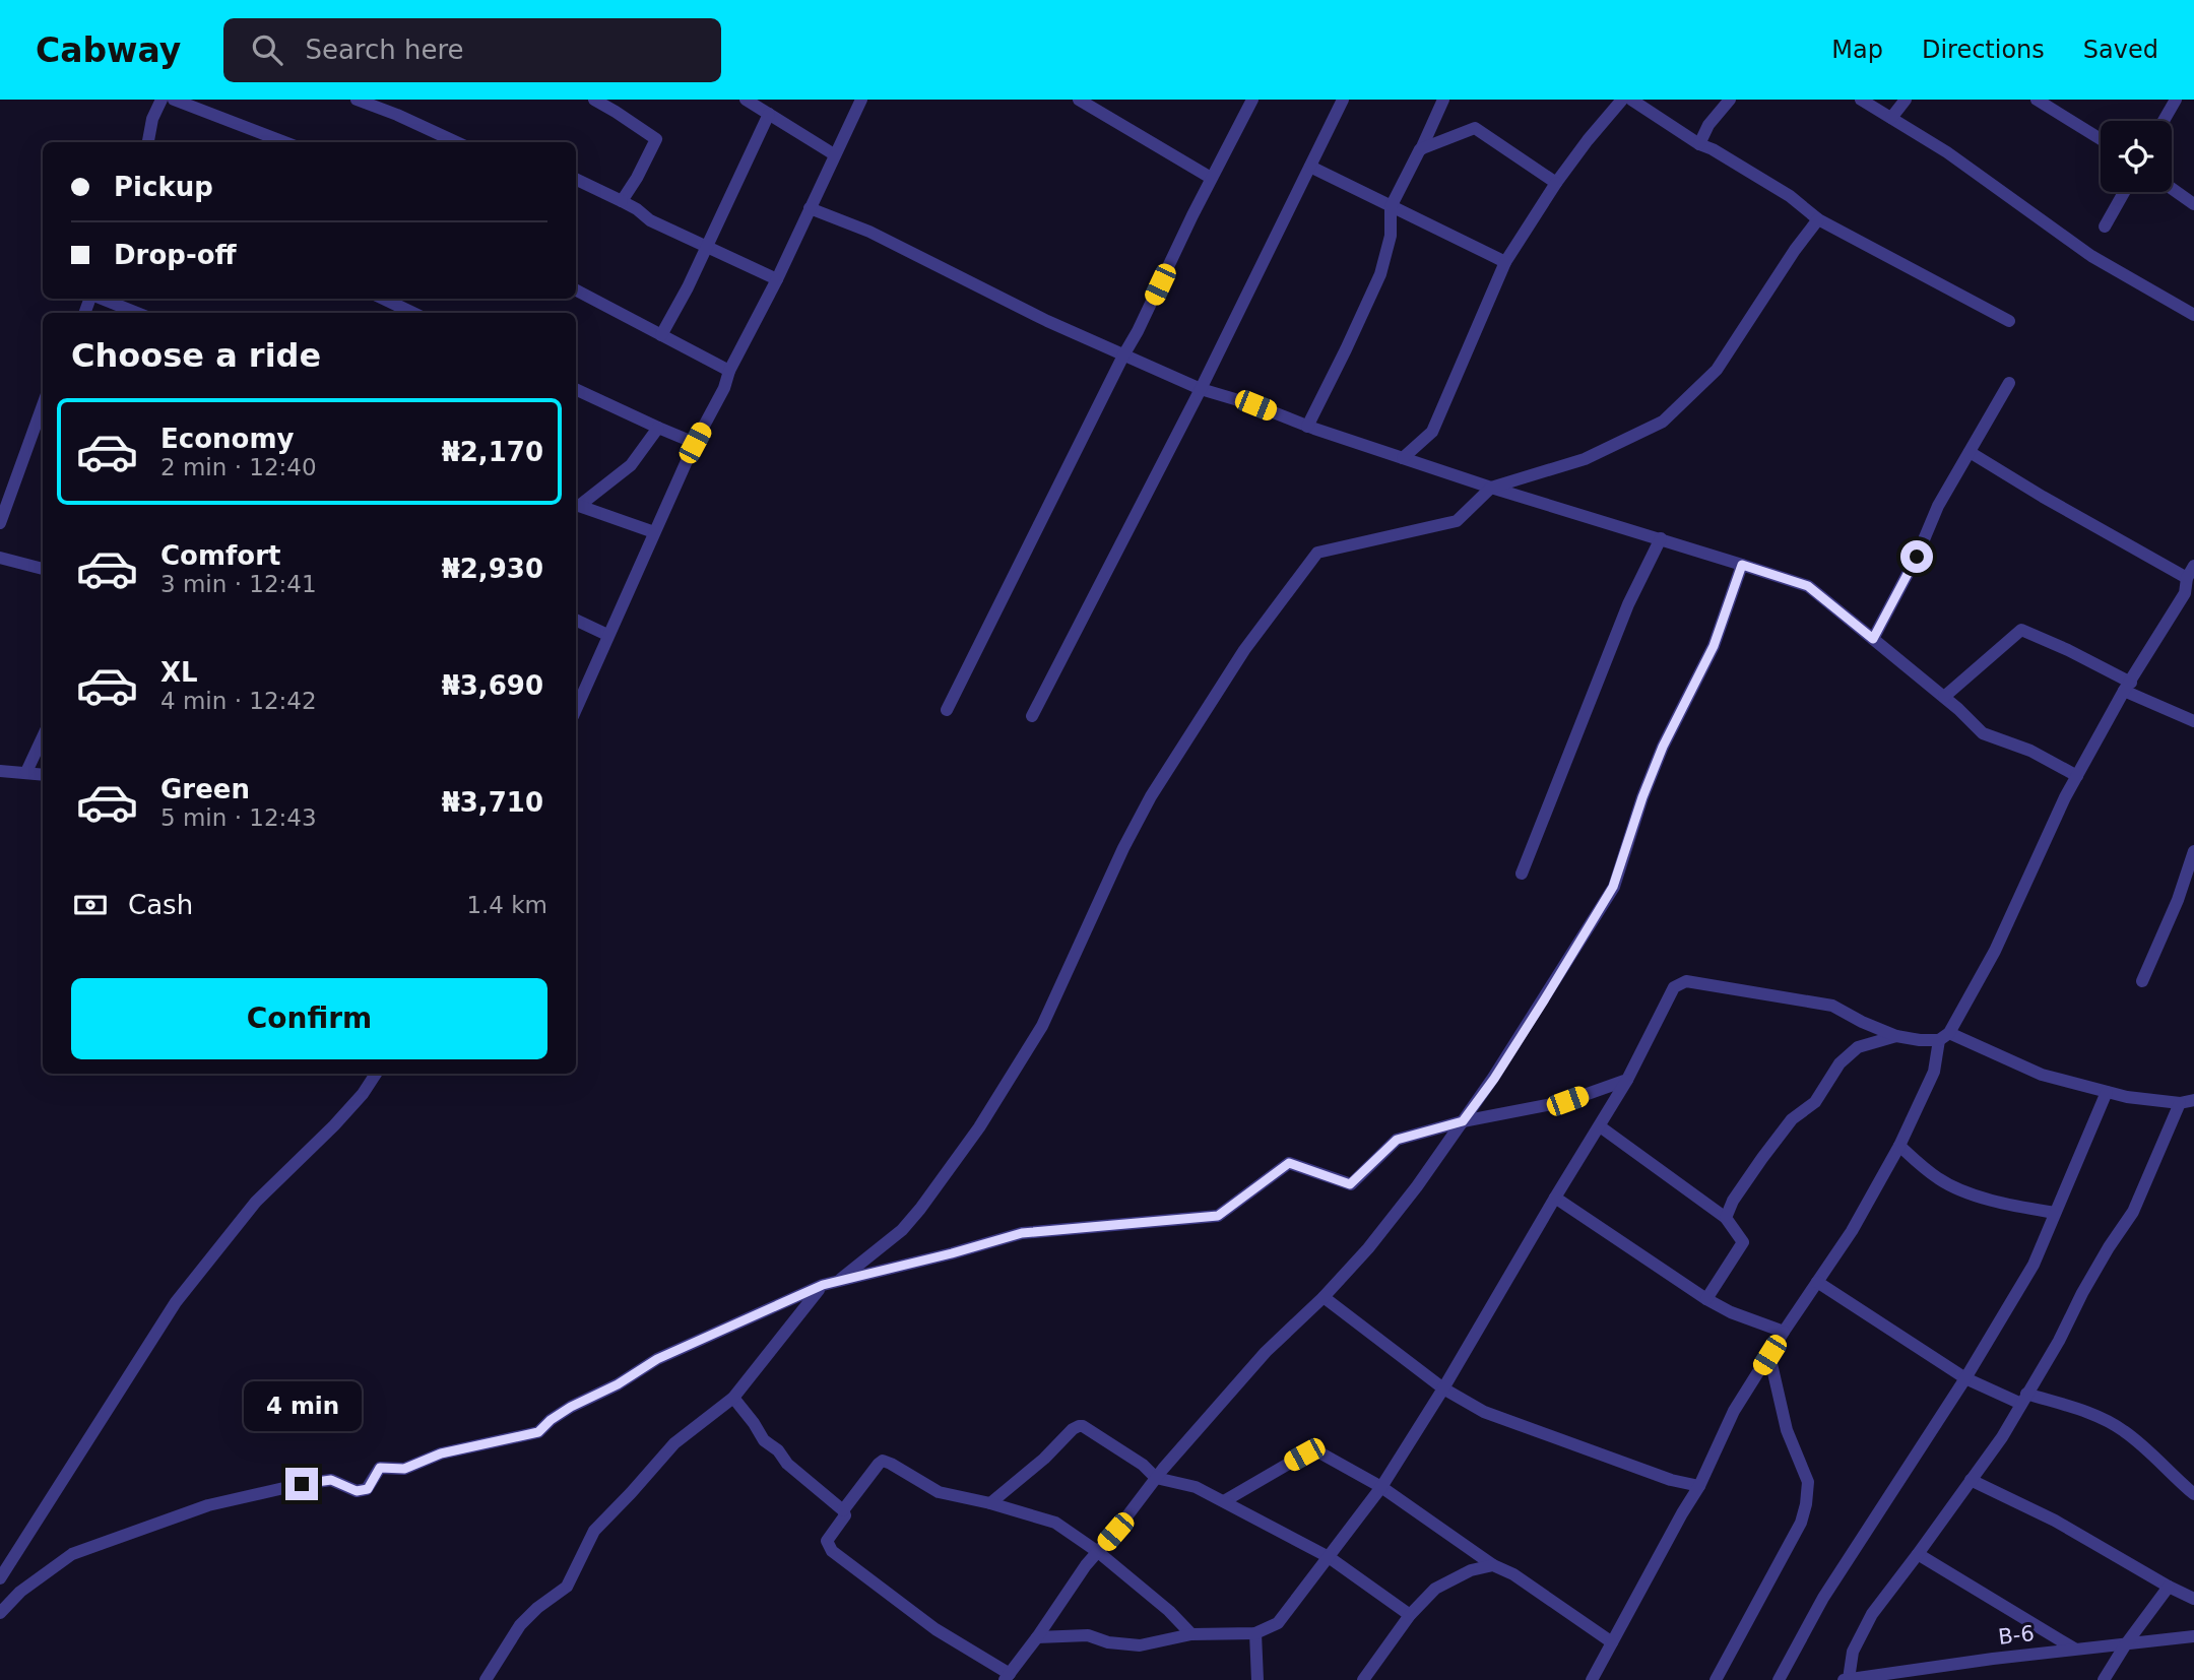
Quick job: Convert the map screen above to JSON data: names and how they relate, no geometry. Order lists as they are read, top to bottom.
{
  "streets": {
    "street": ["B-6"]
  },
  "page": {
    "header": "Cabway",
    "search": "Search here",
    "nav": ["Map", "Directions", "Saved"],
    "banner": ["Pickup", "Drop-off"],
    "heading": "Choose a ride",
    "list": [
      {
        "name": "Economy",
        "note": "2 min · 12:40",
        "value": "₦2,170"
      },
      {
        "name": "Comfort",
        "note": "3 min · 12:41",
        "value": "₦2,930"
      },
      {
        "name": "XL",
        "note": "4 min · 12:42",
        "value": "₦3,690"
      },
      {
        "name": "Green",
        "note": "5 min · 12:43",
        "value": "₦3,710"
      }
    ],
    "pay": ["Cash", "1.4 km"],
    "buttons": "Confirm",
    "bubble": "4 min"
  }
}
